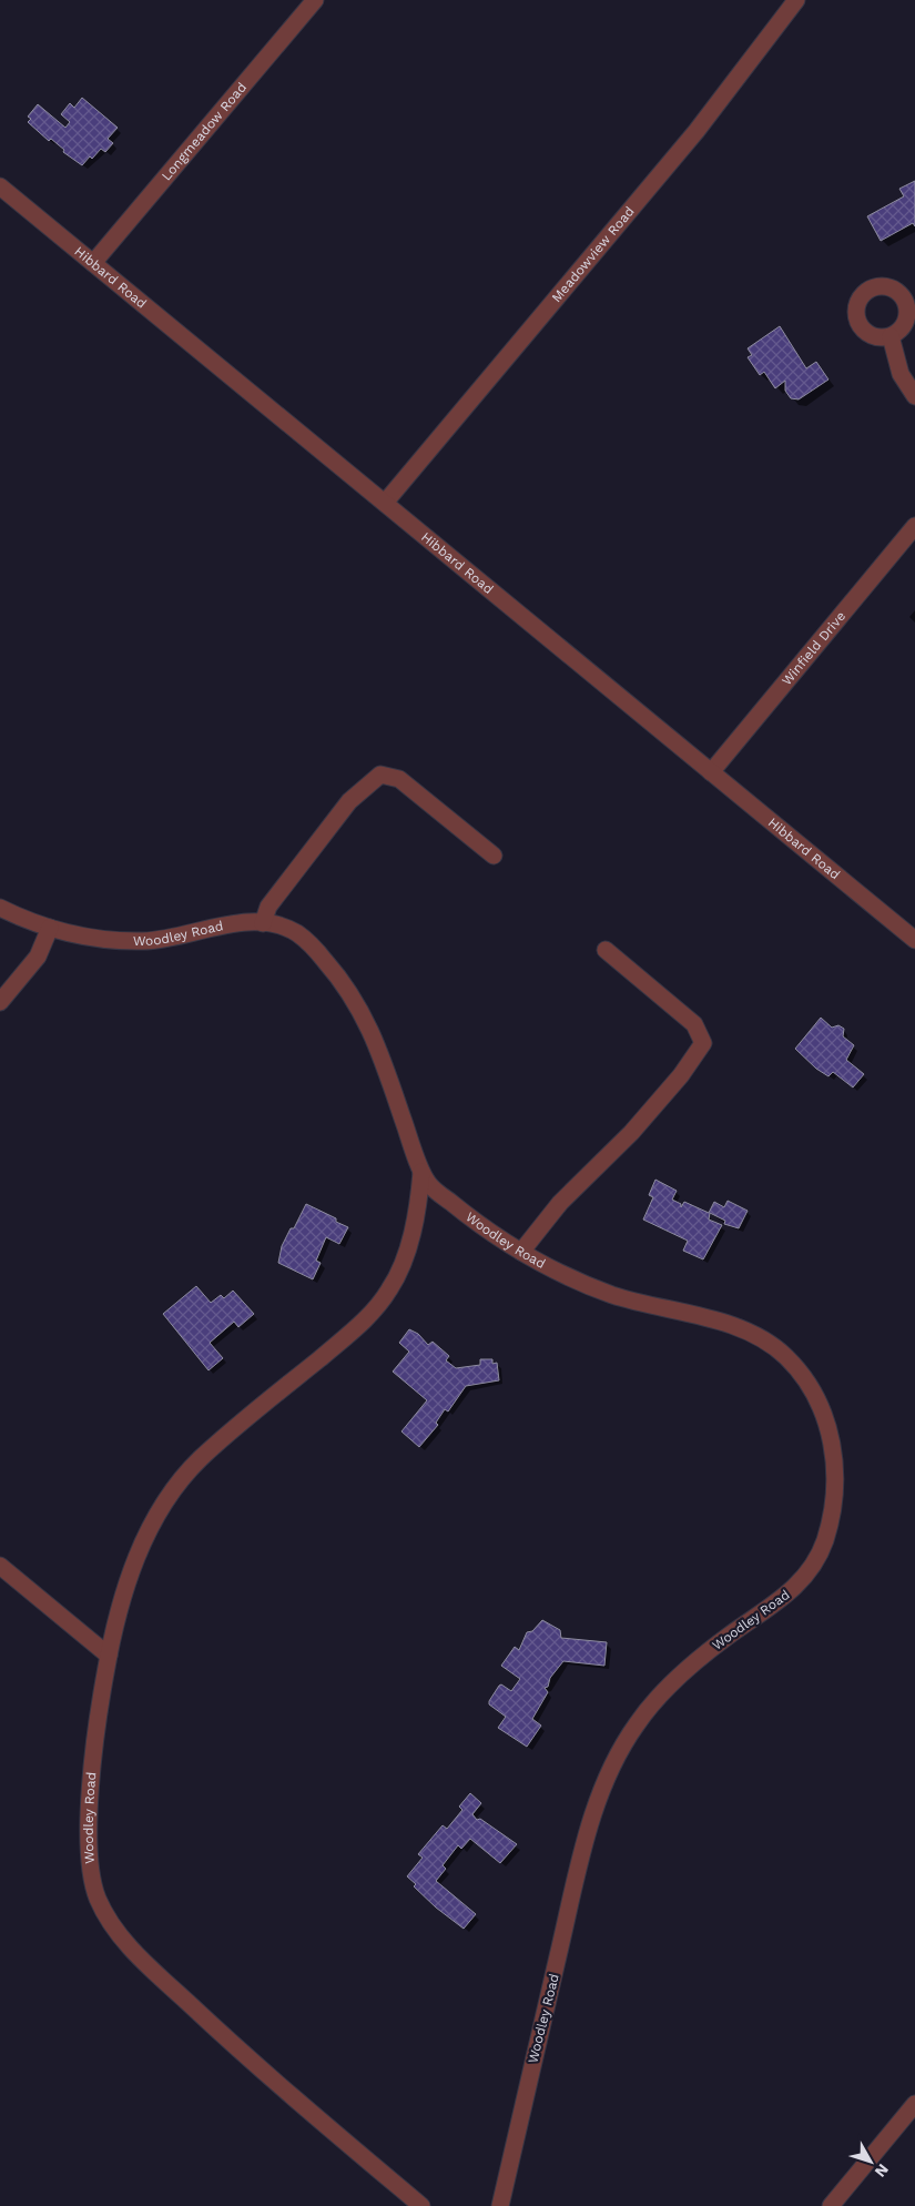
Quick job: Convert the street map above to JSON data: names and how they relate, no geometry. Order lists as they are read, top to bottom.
{
  "streets": {
    "street": [
      "Longmeadow Road",
      "Meadowview Road",
      "Hibbard Road",
      "Winfield Drive",
      "Woodley Road"
    ]
  },
  "crossings": [
    ["Longmeadow Road", "Hibbard Road"],
    ["Meadowview Road", "Hibbard Road"],
    ["Hibbard Road", "Winfield Drive"]
  ],
  "north": "bottom right"
}
